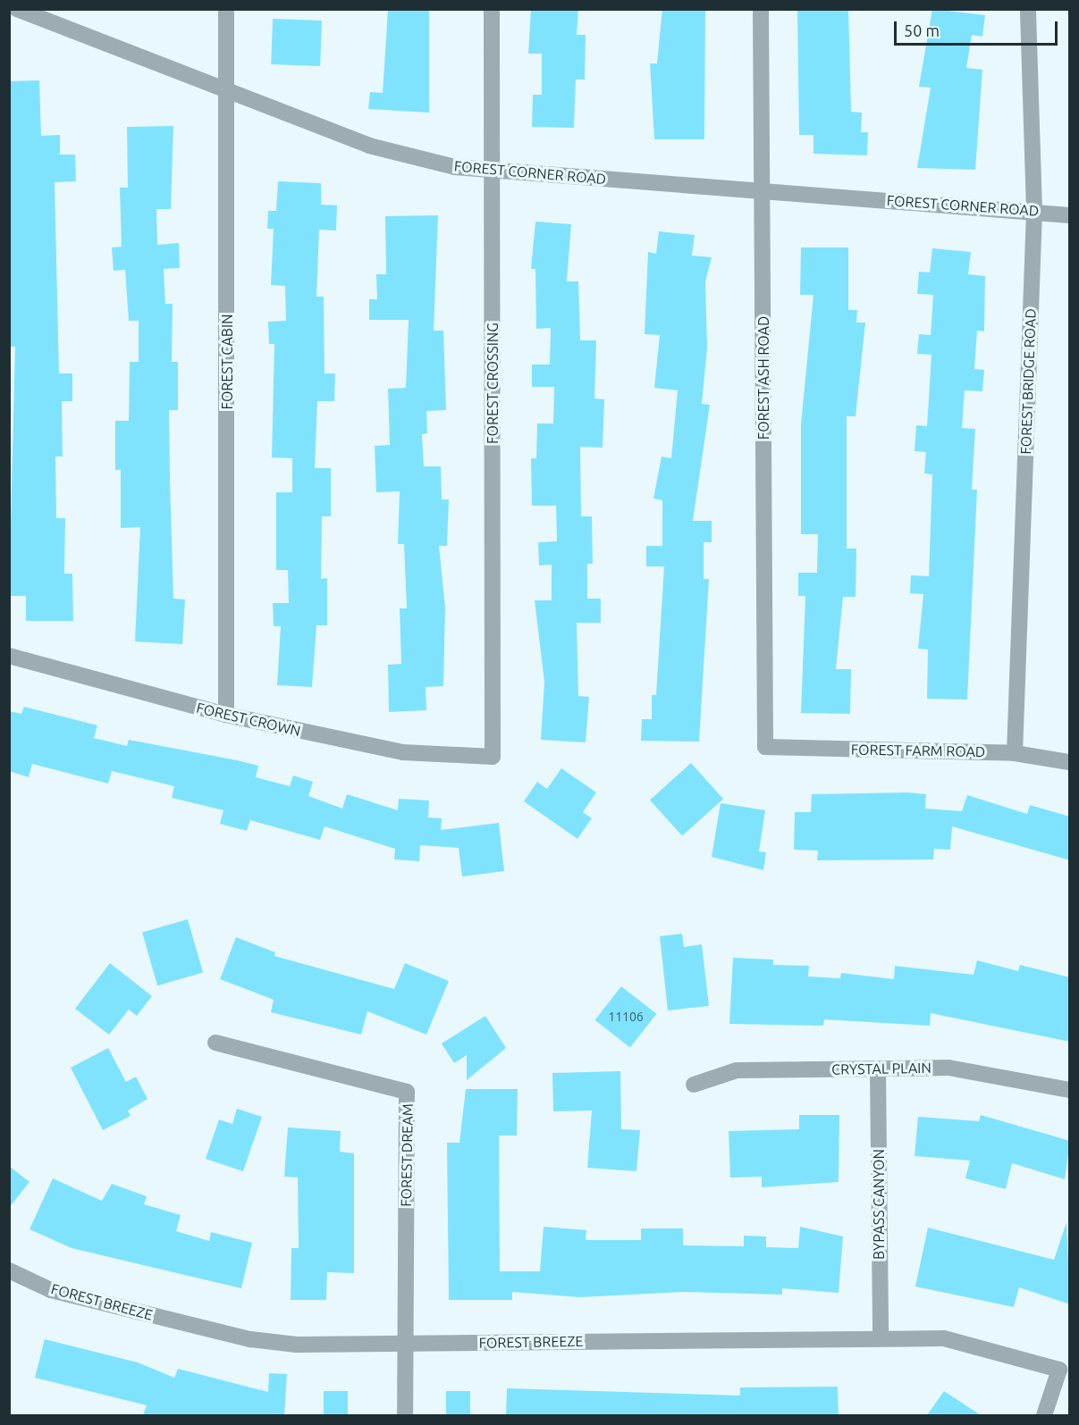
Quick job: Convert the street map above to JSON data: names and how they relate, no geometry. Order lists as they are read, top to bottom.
{
  "streets": {
    "street": [
      "FOREST CORNER ROAD",
      "FOREST CABIN",
      "FOREST ASH ROAD",
      "FOREST BRIDGE ROAD",
      "FOREST CROSSING",
      "FOREST CROWN",
      "FOREST FARM ROAD",
      "CRYSTAL PLAIN",
      "FOREST DREAM",
      "BYPASS CANYON",
      "FOREST BREEZE"
    ]
  },
  "crossings": [
    ["FOREST CORNER ROAD", "FOREST CABIN"],
    ["FOREST CORNER ROAD", "FOREST ASH ROAD"],
    ["FOREST CORNER ROAD", "FOREST BRIDGE ROAD"],
    ["FOREST CORNER ROAD", "FOREST CROSSING"],
    ["FOREST CABIN", "FOREST CROWN"],
    ["FOREST ASH ROAD", "FOREST FARM ROAD"],
    ["FOREST BRIDGE ROAD", "FOREST FARM ROAD"],
    ["FOREST CROSSING", "FOREST CROWN"],
    ["CRYSTAL PLAIN", "BYPASS CANYON"],
    ["FOREST DREAM", "FOREST BREEZE"],
    ["BYPASS CANYON", "FOREST BREEZE"]
  ],
  "house_numbers": ["11106"],
  "scale_bar": "50 m"
}
